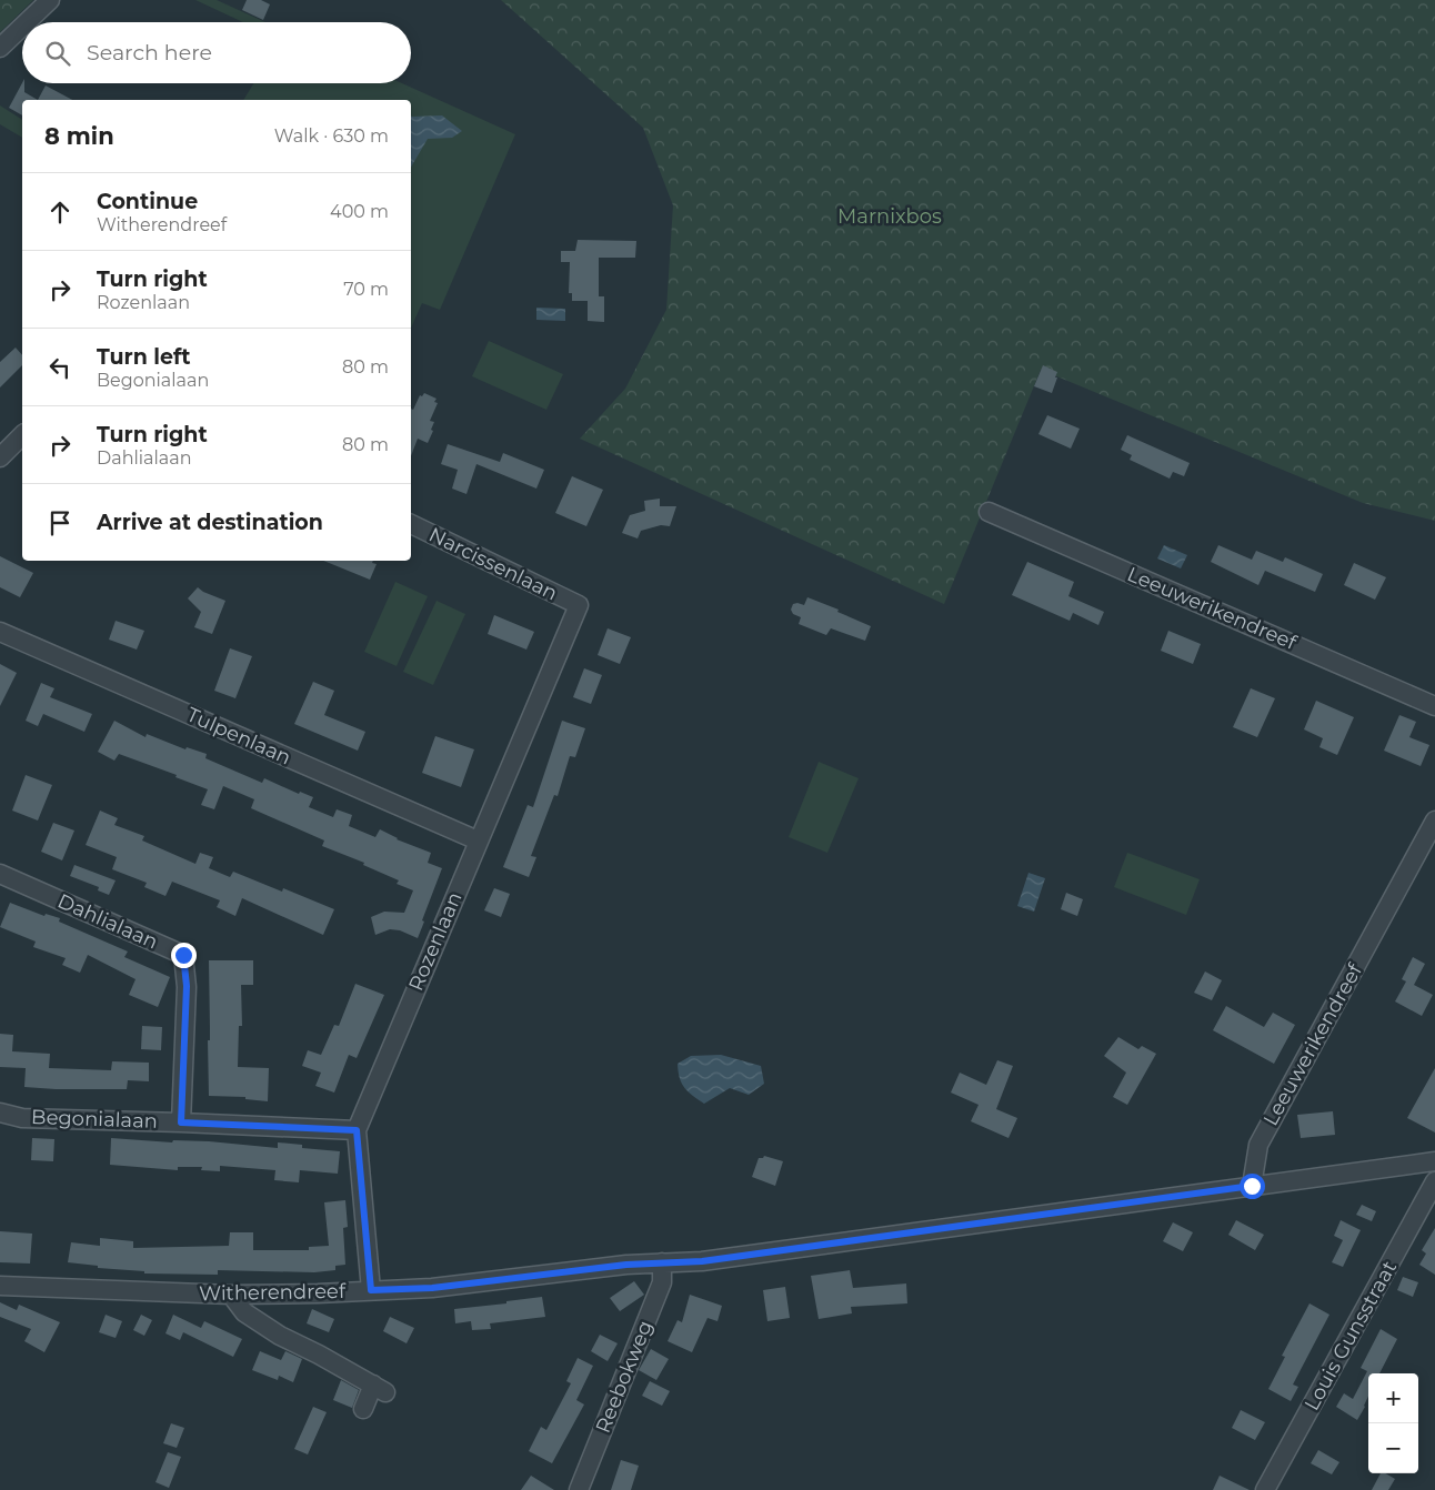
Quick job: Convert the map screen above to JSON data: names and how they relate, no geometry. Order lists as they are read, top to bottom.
{
  "streets": {
    "street": [
      "Narcissenlaan",
      "Leeuwerikendreef",
      "Tulpenlaan",
      "Dahlialaan",
      "Rozenlaan",
      "Begonialaan",
      "Witherendreef",
      "Louis Gunsstraat",
      "Reebokweg"
    ]
  },
  "crossings": [
    ["Narcissenlaan", "Rozenlaan"],
    ["Leeuwerikendreef", "Witherendreef"],
    ["Tulpenlaan", "Rozenlaan"],
    ["Dahlialaan", "Begonialaan"],
    ["Rozenlaan", "Begonialaan"],
    ["Rozenlaan", "Witherendreef"],
    ["Witherendreef", "Reebokweg"]
  ],
  "parks": ["Marnixbos"],
  "page": {
    "search": "Search here",
    "heading": ["8 min", "Walk · 630 m"],
    "list": [
      ["Continue", "Witherendreef", "400 m"],
      ["Turn right", "Rozenlaan", "70 m"],
      ["Turn left", "Begonialaan", "80 m"],
      ["Turn right", "Dahlialaan", "80 m"],
      "Arrive at destination"
    ],
    "map_buttons": ["+", "−"]
  }
}
